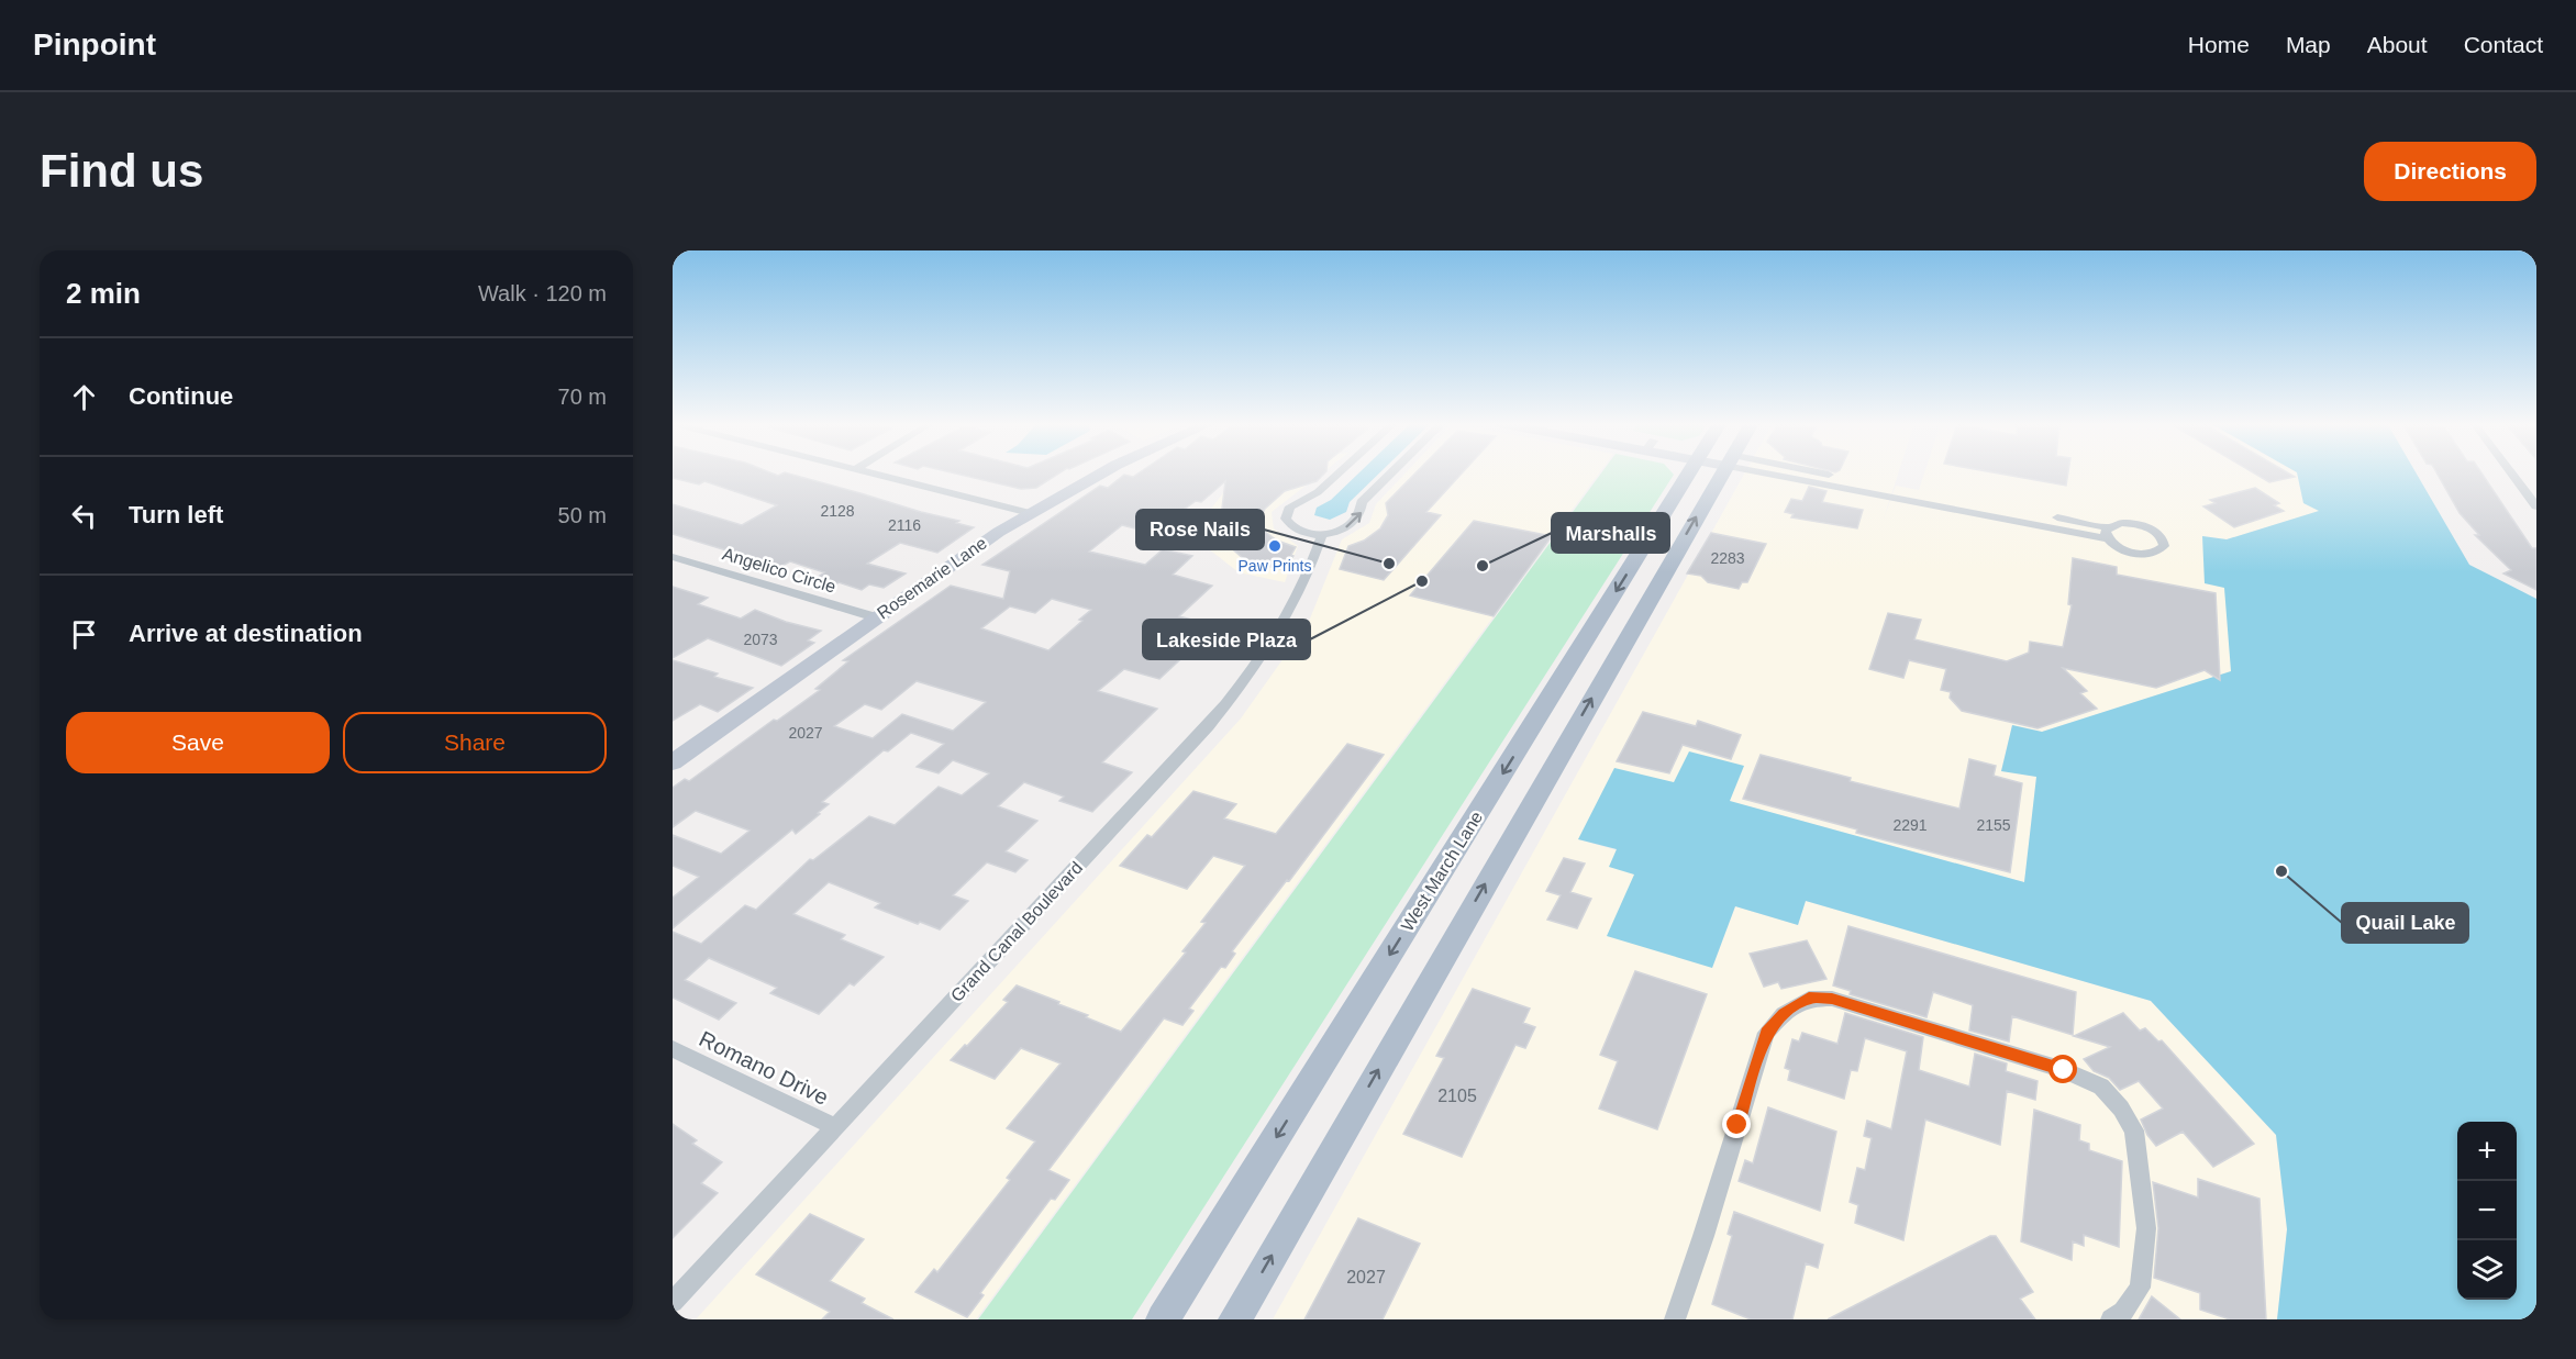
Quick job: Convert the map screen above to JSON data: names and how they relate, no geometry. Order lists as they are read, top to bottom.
{
  "streets": {
    "main road": ["West March Lane"],
    "street": [
      "Angelico Circle",
      "Rosemarie Lane",
      "Grand Canal Boulevard",
      "Romano Drive"
    ]
  },
  "crossings": [
    ["Angelico Circle", "Rosemarie Lane"],
    ["Grand Canal Boulevard", "Romano Drive"]
  ],
  "places": [
    "Paw Prints",
    "Rose Nails",
    "Marshalls",
    "Lakeside Plaza",
    "Quail Lake"
  ],
  "house_numbers": [
    "2128",
    "2116",
    "2283",
    "2073",
    "2027",
    "2291",
    "2155",
    "2105",
    "2027"
  ],
  "page": {
    "header": "Pinpoint",
    "nav": [
      "Home",
      "Map",
      "About",
      "Contact"
    ],
    "buttons": [
      "Directions",
      ["Save", "Share"]
    ],
    "title": "Find us",
    "heading": ["2 min", "Walk · 120 m"],
    "list": [
      ["Continue", "70 m"],
      ["Turn left", "50 m"],
      "Arrive at destination"
    ],
    "map_buttons": ["+", "−"]
  }
}
